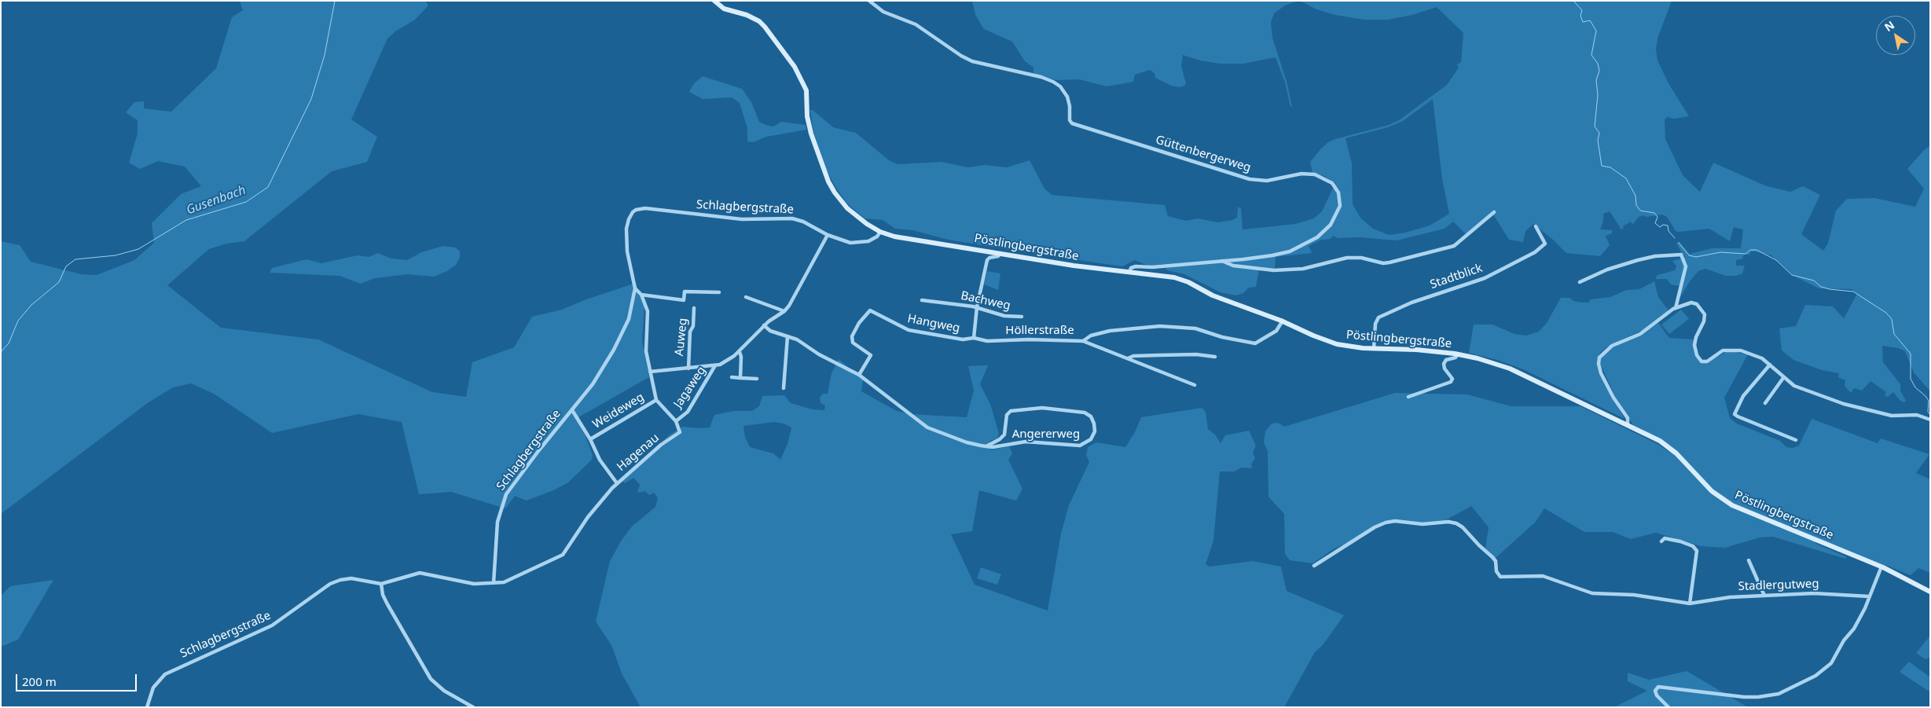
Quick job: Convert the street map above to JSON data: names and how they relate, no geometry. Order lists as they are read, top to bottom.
{
  "streets": {
    "main road": ["Pöstlingbergstraße"],
    "street": [
      "Güttenbergerweg",
      "Schlagbergstraße",
      "Stadtblick",
      "Bachweg",
      "Hangweg",
      "Höllerstraße",
      "Auweg",
      "Jagaweg",
      "Weideweg",
      "Angererweg",
      "Hagenau",
      "Stadlergutweg"
    ]
  },
  "crossings": [
    ["Güttenbergerweg", "Pöstlingbergstraße"],
    ["Schlagbergstraße", "Pöstlingbergstraße"],
    ["Schlagbergstraße", "Weideweg"],
    ["Schlagbergstraße", "Hagenau"],
    ["Pöstlingbergstraße", "Stadtblick"],
    ["Pöstlingbergstraße", "Höllerstraße"],
    ["Hangweg", "Höllerstraße"],
    ["Hangweg", "Angererweg"],
    ["Auweg", "Jagaweg"],
    ["Jagaweg", "Angererweg"],
    ["Jagaweg", "Hagenau"],
    ["Weideweg", "Hagenau"]
  ],
  "water": ["Gusenbach"],
  "scale_bar": "200 m",
  "north": "top left"
}
